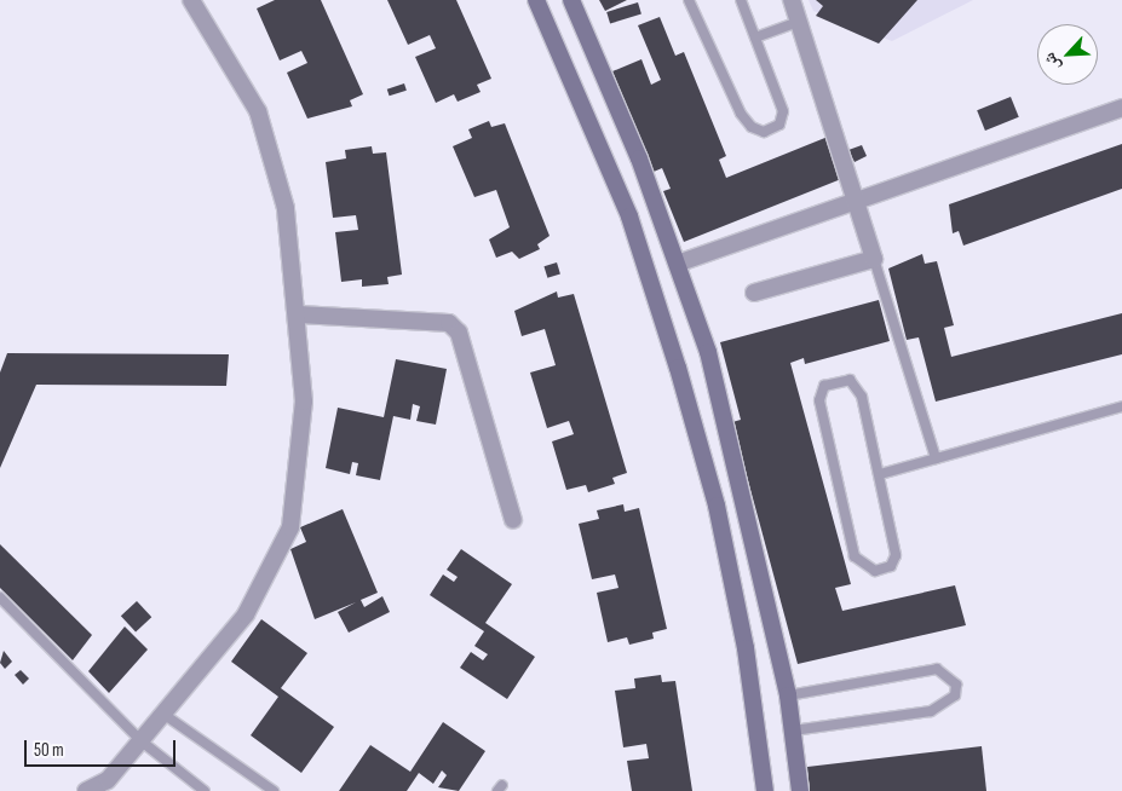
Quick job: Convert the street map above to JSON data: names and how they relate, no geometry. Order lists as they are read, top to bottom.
{
  "scale_bar": "50 m",
  "north": "bottom left"
}
